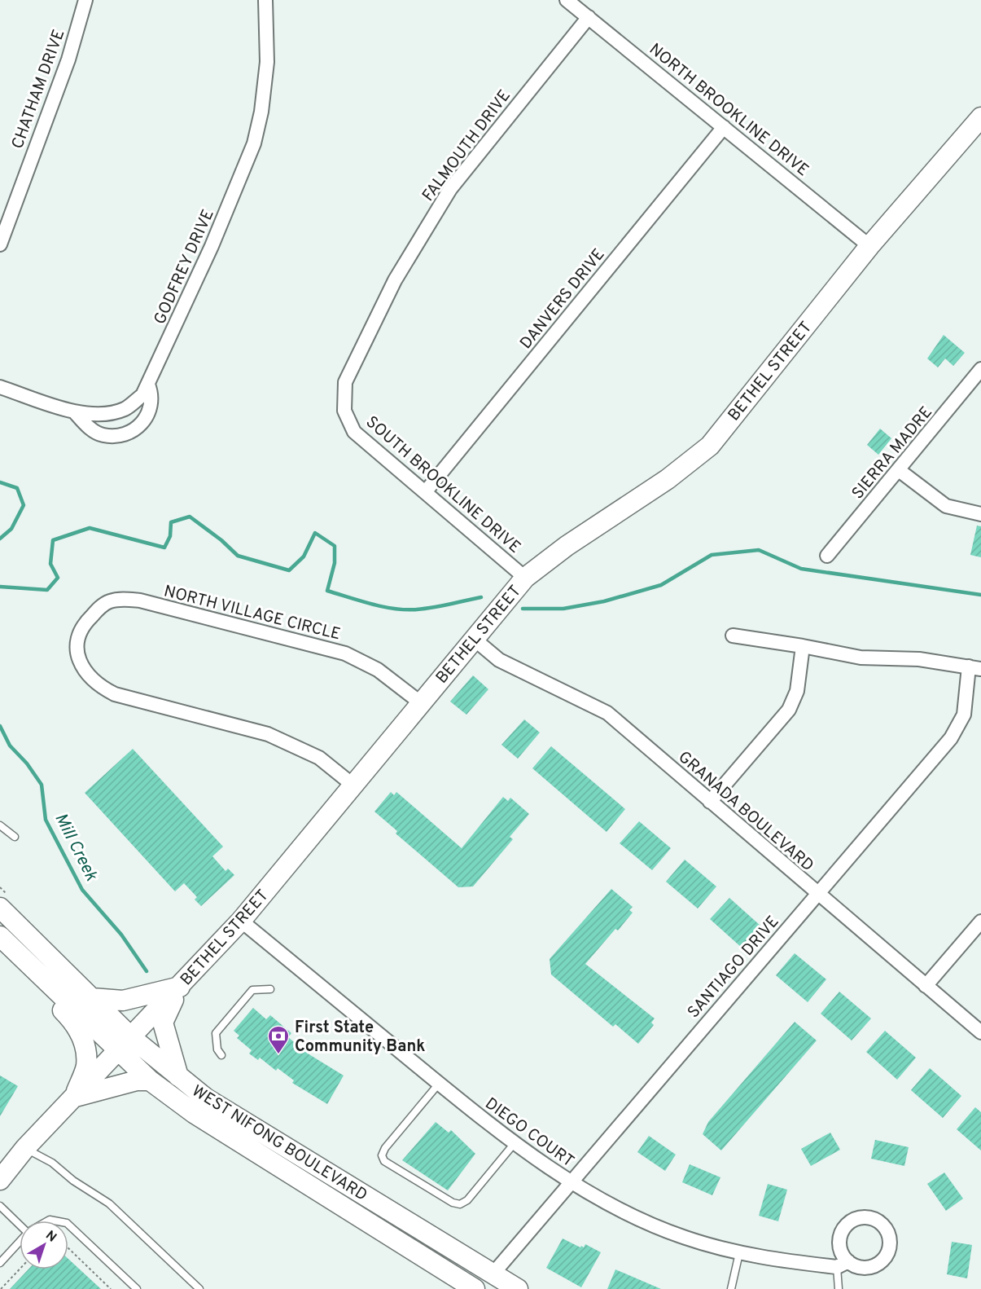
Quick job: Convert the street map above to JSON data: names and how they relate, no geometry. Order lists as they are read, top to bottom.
{
  "streets": {
    "main road": ["BETHEL STREET", "WEST NIFONG BOULEVARD"],
    "street": [
      "CHATHAM DRIVE",
      "NORTH BROOKLINE DRIVE",
      "FALMOUTH DRIVE",
      "GODFREY DRIVE",
      "DANVERS DRIVE",
      "SIERRA MADRE",
      "SOUTH BROOKLINE DRIVE",
      "NORTH VILLAGE CIRCLE",
      "GRANADA BOULEVARD",
      "SANTIAGO DRIVE",
      "DIEGO COURT"
    ]
  },
  "crossings": [
    ["NORTH BROOKLINE DRIVE", "FALMOUTH DRIVE"],
    ["NORTH BROOKLINE DRIVE", "DANVERS DRIVE"],
    ["NORTH BROOKLINE DRIVE", "BETHEL STREET"],
    ["FALMOUTH DRIVE", "SOUTH BROOKLINE DRIVE"],
    ["DANVERS DRIVE", "SOUTH BROOKLINE DRIVE"],
    ["BETHEL STREET", "SOUTH BROOKLINE DRIVE"],
    ["BETHEL STREET", "NORTH VILLAGE CIRCLE"],
    ["BETHEL STREET", "GRANADA BOULEVARD"],
    ["BETHEL STREET", "DIEGO COURT"],
    ["BETHEL STREET", "WEST NIFONG BOULEVARD"],
    ["GRANADA BOULEVARD", "SANTIAGO DRIVE"],
    ["SANTIAGO DRIVE", "DIEGO COURT"],
    ["SANTIAGO DRIVE", "WEST NIFONG BOULEVARD"]
  ],
  "water": ["Mill Creek"],
  "places": {
    "bank": ["First State Community Bank"]
  },
  "north": "top right"
}
